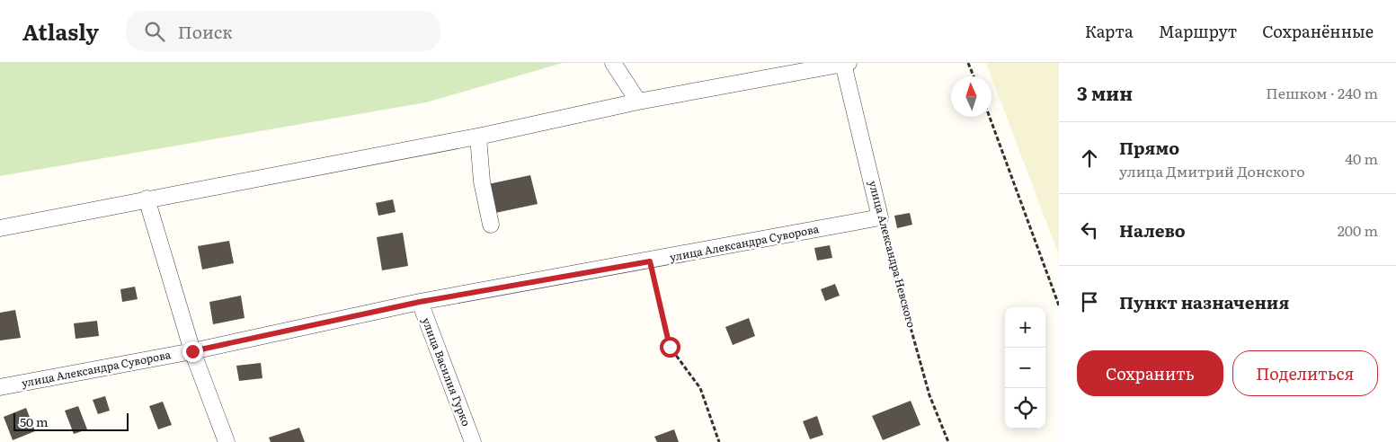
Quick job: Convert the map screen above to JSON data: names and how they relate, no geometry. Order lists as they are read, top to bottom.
{
  "streets": {
    "street": ["улица Александра Суворова", "улица Александра Невского", "улица Василия Гурко"]
  },
  "crossings": [
    ["улица Александра Суворова", "улица Александра Невского"],
    ["улица Александра Суворова", "улица Василия Гурко"]
  ],
  "scale_bar": "50 m",
  "north": "top",
  "page": {
    "header": "Atlasly",
    "search": "Поиск",
    "nav": ["Карта", "Маршрут", "Сохранённые"],
    "heading": ["3 мин", "Пешком · 240 m"],
    "list": [
      ["Прямо", "улица Дмитрий Донского", "40 m"],
      ["Налево", "200 m"],
      "Пункт назначения"
    ],
    "map_buttons": ["+", "−"],
    "buttons": ["Сохранить", "Поделиться"],
    "scale": "50 m"
  }
}
